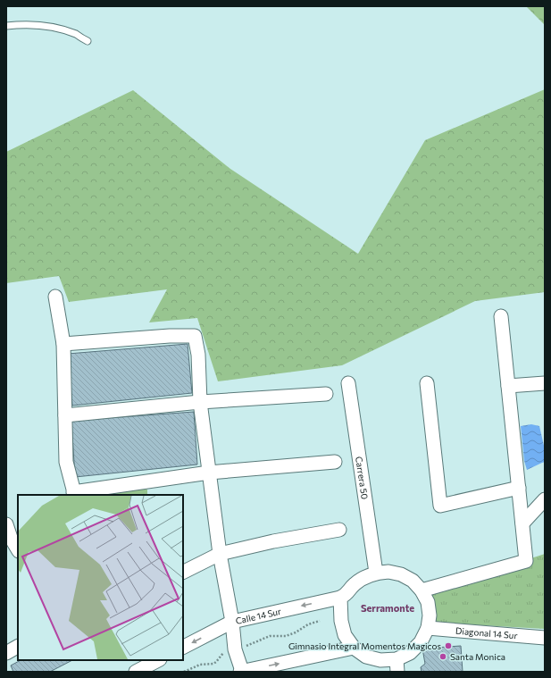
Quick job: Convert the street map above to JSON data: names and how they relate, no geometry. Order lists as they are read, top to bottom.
{
  "streets": {
    "street": ["Carrera 50", "Calle 14 Sur", "Diagonal 14 Sur"]
  },
  "crossings": [
    ["Carrera 50", "Calle 14 Sur"],
    ["Carrera 50", "Diagonal 14 Sur"],
    ["Calle 14 Sur", "Diagonal 14 Sur"]
  ],
  "districts": ["Serramonte"],
  "places": ["Gimnasio Integral Momentos Magicos", "Santa Monica"]
}
